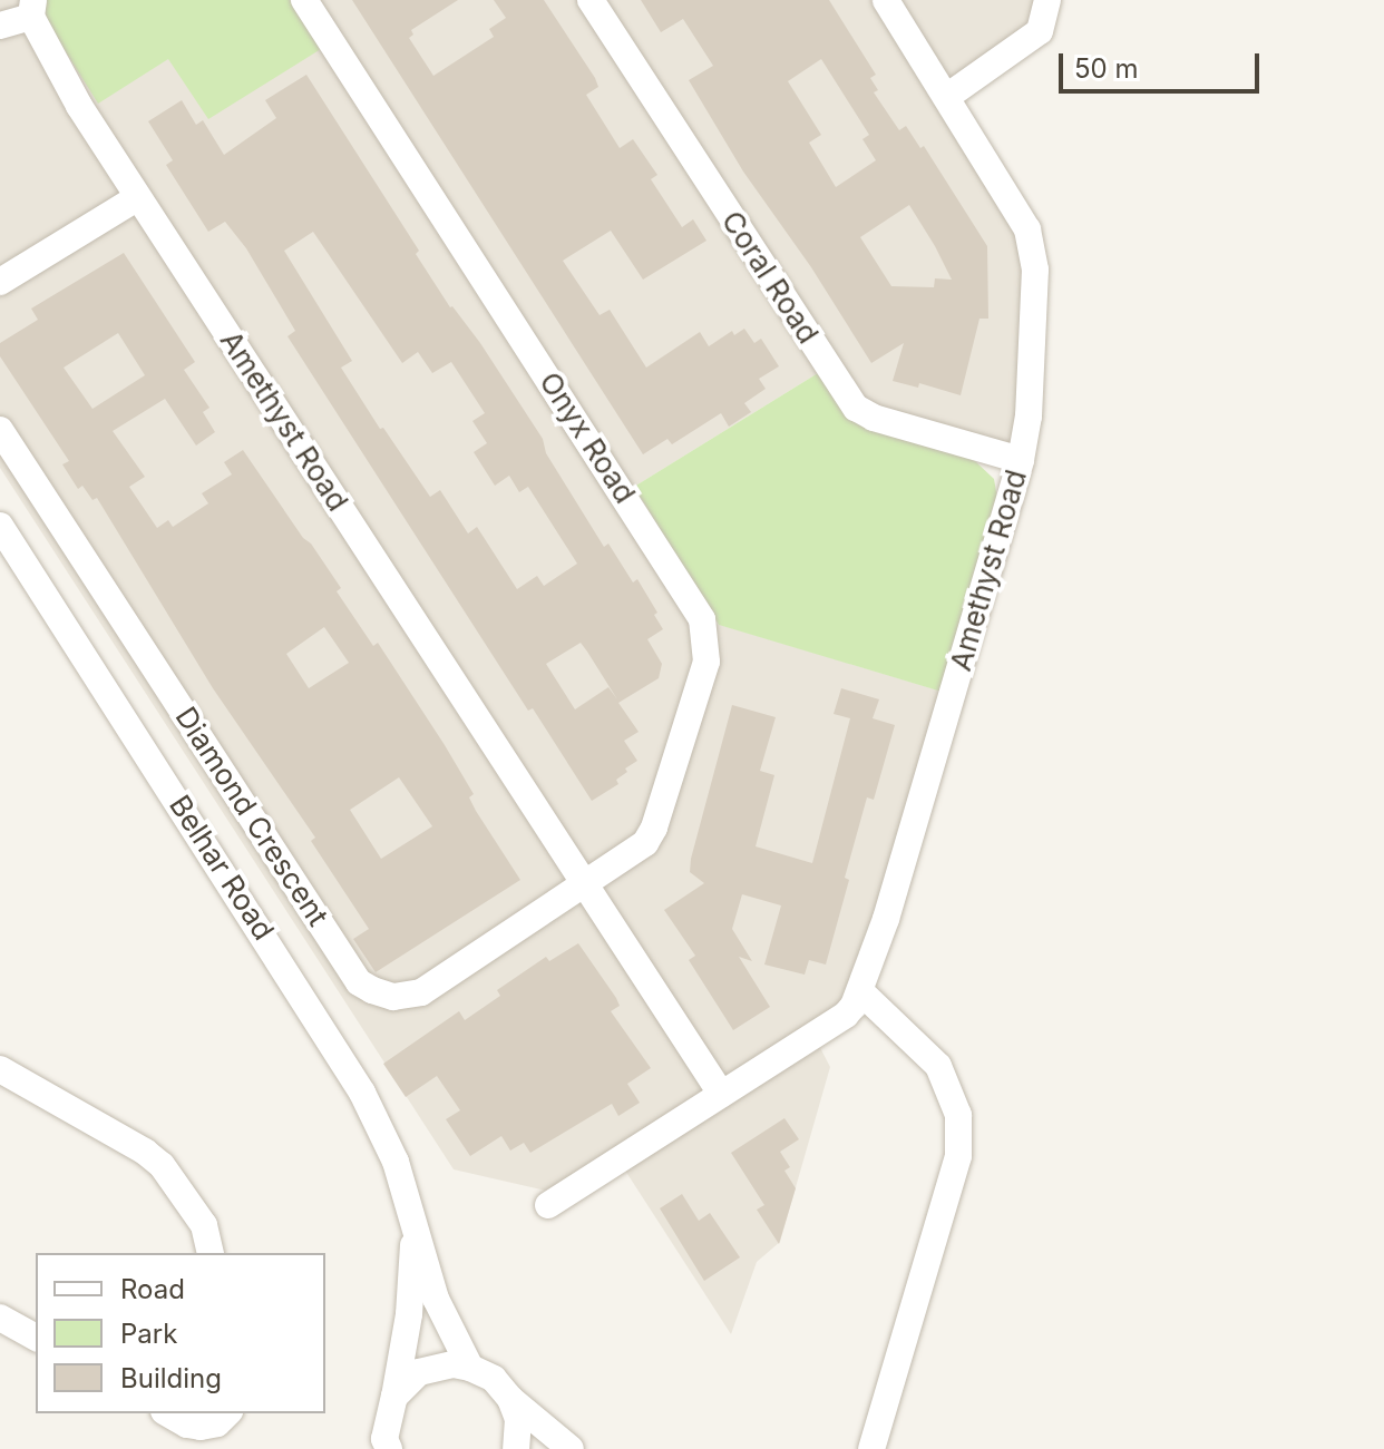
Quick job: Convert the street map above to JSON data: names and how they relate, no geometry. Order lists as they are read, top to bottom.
{
  "streets": {
    "street": [
      "Coral Road",
      "Amethyst Road",
      "Onyx Road",
      "Diamond Crescent",
      "Belhar Road"
    ]
  },
  "crossings": [
    ["Coral Road", "Amethyst Road"],
    ["Amethyst Road", "Onyx Road"],
    ["Amethyst Road", "Diamond Crescent"],
    ["Onyx Road", "Diamond Crescent"]
  ],
  "legend": ["Road", "Park", "Building"],
  "scale_bar": "50 m"
}
